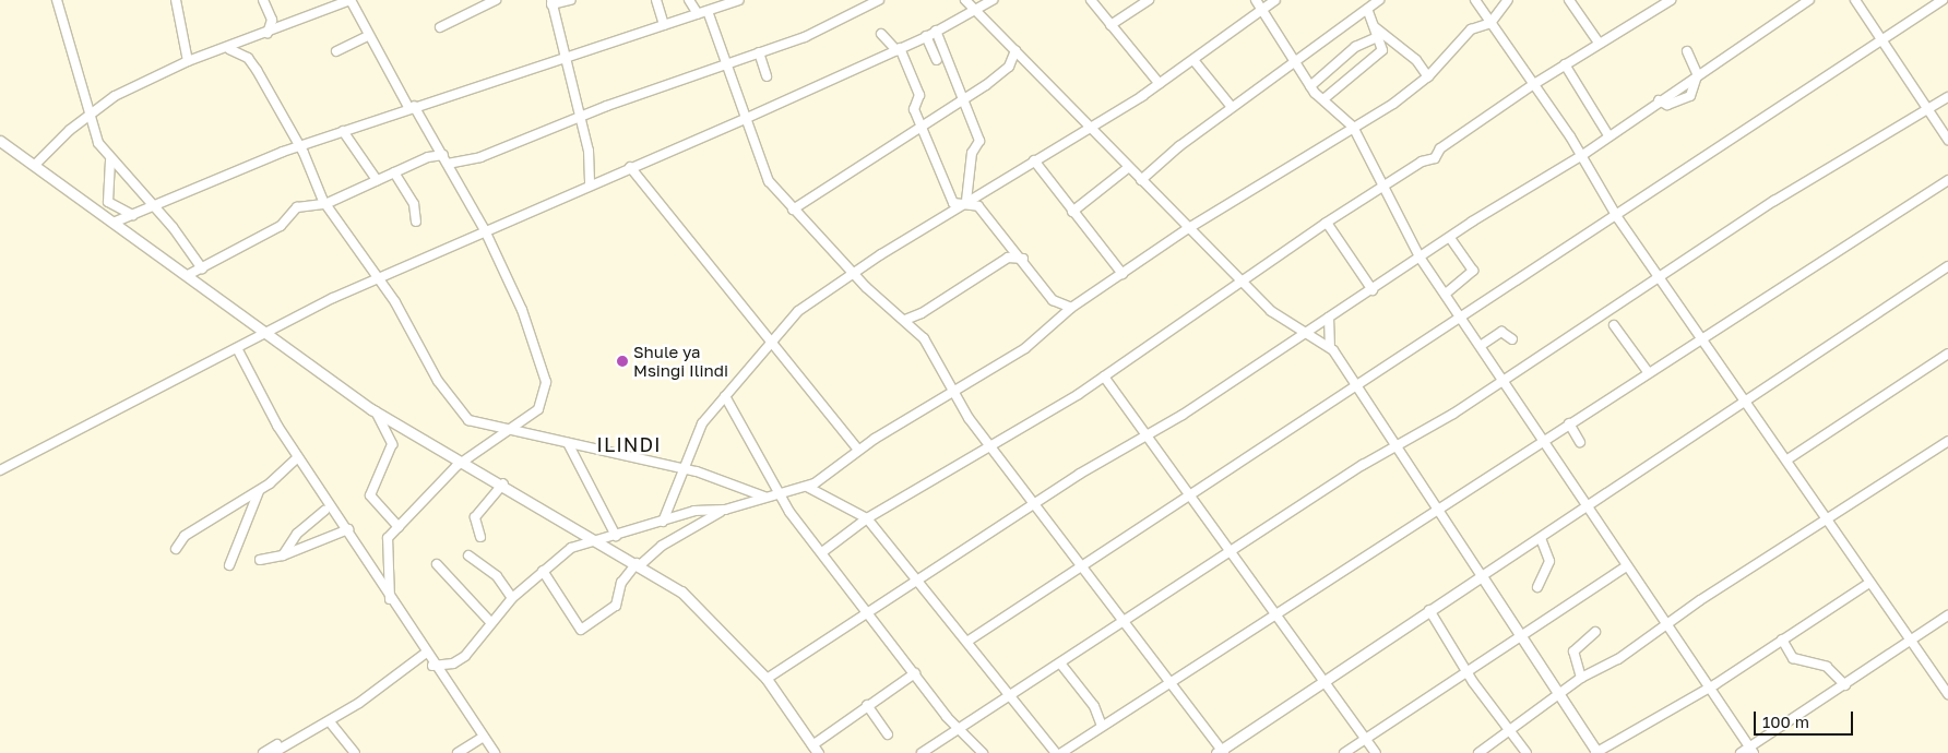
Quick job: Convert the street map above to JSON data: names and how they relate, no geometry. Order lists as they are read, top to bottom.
{
  "districts": ["ILINDI"],
  "places": ["Shule ya Msingi Ilindi"],
  "scale_bar": "100 m"
}
